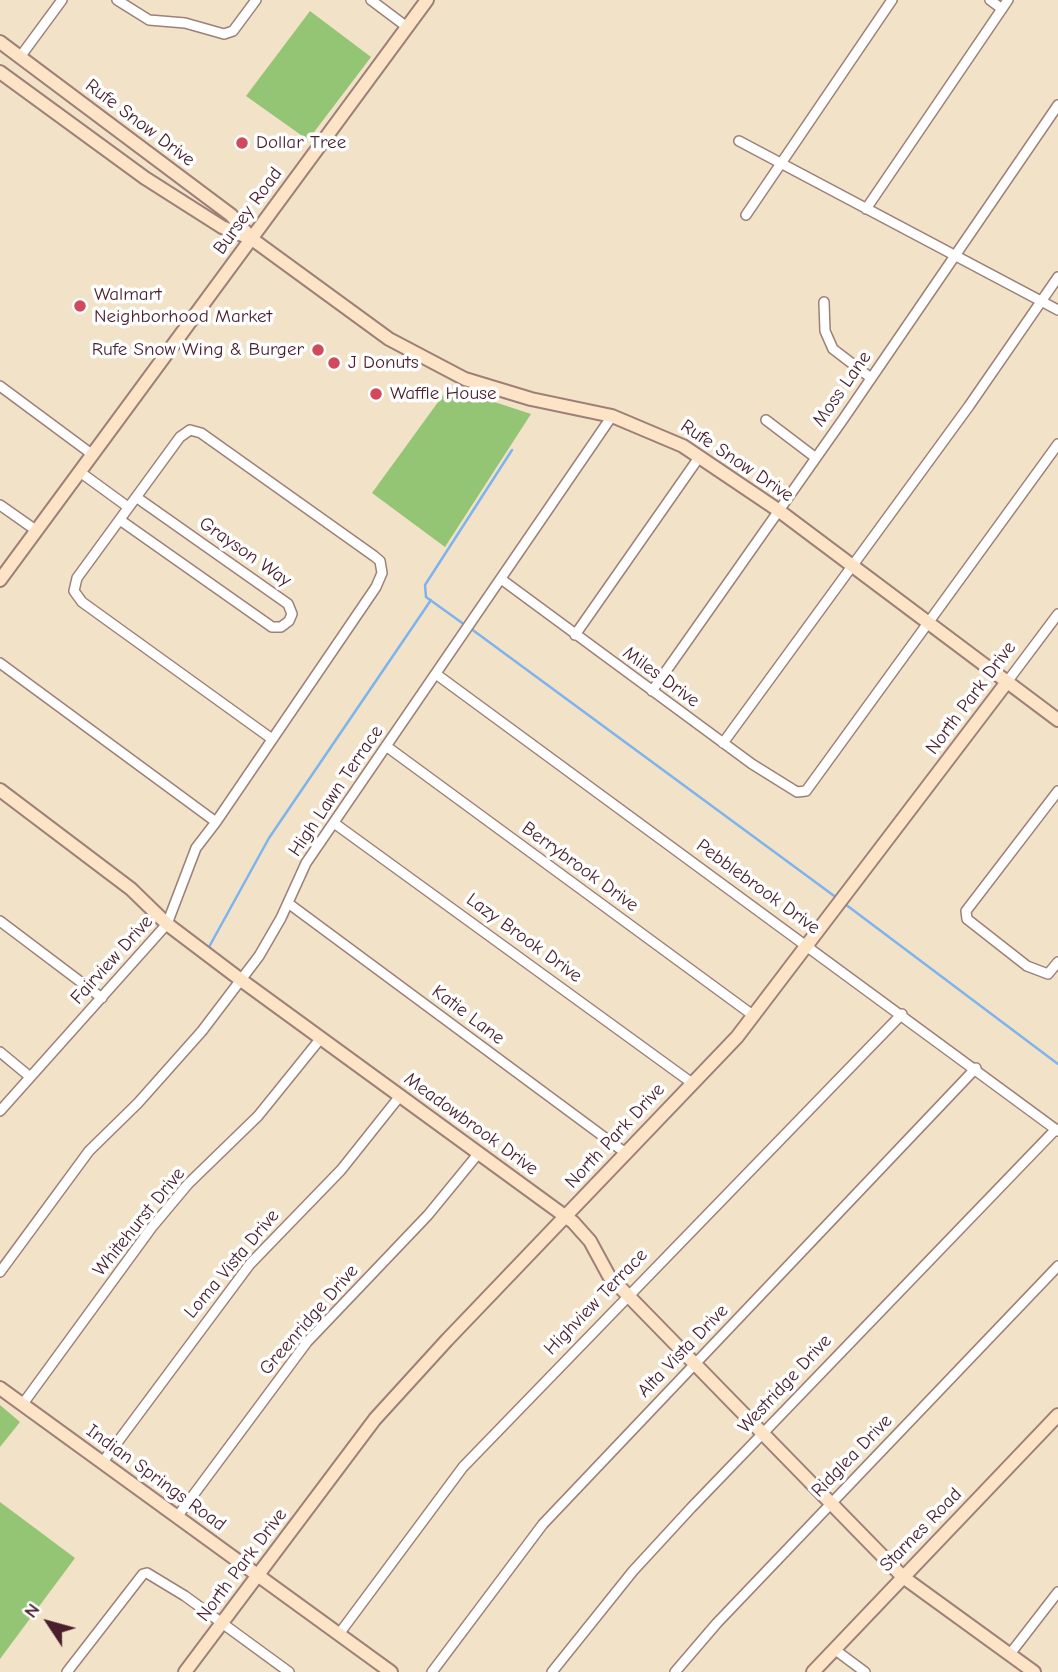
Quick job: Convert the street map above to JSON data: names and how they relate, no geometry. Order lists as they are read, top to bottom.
{
  "streets": {
    "street": [
      "Rufe Snow Drive",
      "Bursey Road",
      "Moss Lane",
      "Grayson Way",
      "Miles Drive",
      "North Park Drive",
      "High Lawn Terrace",
      "Berrybrook Drive",
      "Pebblebrook Drive",
      "Lazy Brook Drive",
      "Fairview Drive",
      "Katie Lane",
      "Meadowbrook Drive",
      "Whitehurst Drive",
      "Loma Vista Drive",
      "Highview Terrace",
      "Greenridge Drive",
      "Alta Vista Drive",
      "Westridge Drive",
      "Ridglea Drive",
      "Indian Springs Road",
      "Starnes Road"
    ]
  },
  "crossings": [
    ["Rufe Snow Drive", "Bursey Road"],
    ["Rufe Snow Drive", "Moss Lane"],
    ["Rufe Snow Drive", "Miles Drive"],
    ["Rufe Snow Drive", "North Park Drive"],
    ["Rufe Snow Drive", "High Lawn Terrace"],
    ["Moss Lane", "Miles Drive"],
    ["Grayson Way", "Fairview Drive"],
    ["Miles Drive", "High Lawn Terrace"],
    ["North Park Drive", "Berrybrook Drive"],
    ["North Park Drive", "Pebblebrook Drive"],
    ["North Park Drive", "Lazy Brook Drive"],
    ["North Park Drive", "Katie Lane"],
    ["North Park Drive", "Meadowbrook Drive"],
    ["North Park Drive", "Indian Springs Road"],
    ["High Lawn Terrace", "Berrybrook Drive"],
    ["High Lawn Terrace", "Pebblebrook Drive"],
    ["High Lawn Terrace", "Lazy Brook Drive"],
    ["High Lawn Terrace", "Katie Lane"],
    ["High Lawn Terrace", "Meadowbrook Drive"],
    ["Pebblebrook Drive", "Highview Terrace"],
    ["Pebblebrook Drive", "Alta Vista Drive"],
    ["Pebblebrook Drive", "Westridge Drive"],
    ["Fairview Drive", "Meadowbrook Drive"],
    ["Meadowbrook Drive", "Whitehurst Drive"],
    ["Meadowbrook Drive", "Loma Vista Drive"],
    ["Meadowbrook Drive", "Highview Terrace"],
    ["Meadowbrook Drive", "Greenridge Drive"],
    ["Meadowbrook Drive", "Alta Vista Drive"],
    ["Meadowbrook Drive", "Westridge Drive"],
    ["Meadowbrook Drive", "Ridglea Drive"],
    ["Meadowbrook Drive", "Starnes Road"],
    ["Whitehurst Drive", "Indian Springs Road"],
    ["Loma Vista Drive", "Indian Springs Road"],
    ["Highview Terrace", "Indian Springs Road"],
    ["Greenridge Drive", "Indian Springs Road"]
  ],
  "places": [
    "Dollar Tree",
    "Walmart Neighborhood Market",
    "Rufe Snow Wing & Burger",
    "J Donuts",
    "Waffle House"
  ],
  "north": "top left"
}
